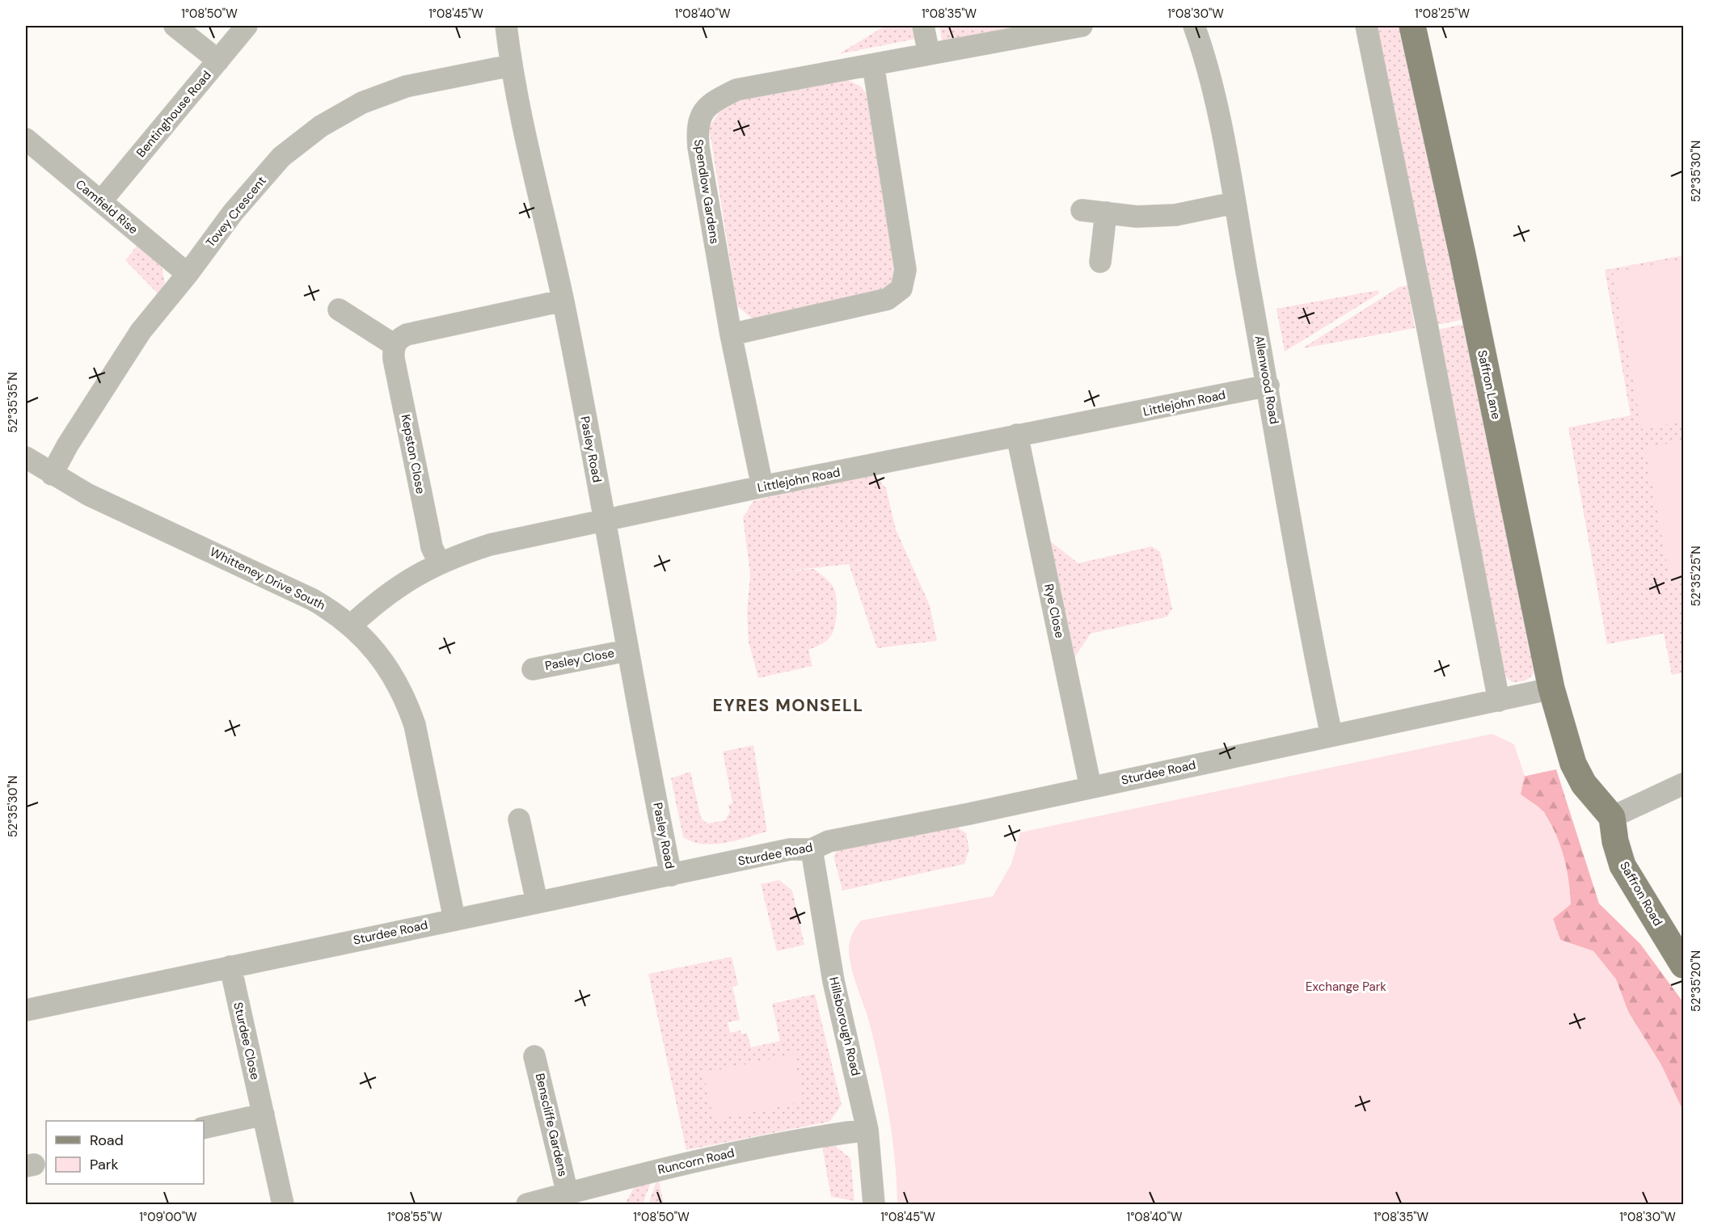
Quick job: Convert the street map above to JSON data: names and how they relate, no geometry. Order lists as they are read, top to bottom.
{
  "streets": {
    "main road": ["Saffron Lane", "Saffron Road"],
    "street": [
      "Bentinghouse Road",
      "Spendlow Gardens",
      "Camfield Rise",
      "Tovey Crescent",
      "Allenwood Road",
      "Littlejohn Road",
      "Pasley Road",
      "Kepston Close",
      "Whitteney Drive South",
      "Rye Close",
      "Pasley Close",
      "Sturdee Road",
      "Hillsborough Road",
      "Sturdee Close",
      "Benscliffe Gardens",
      "Runcorn Road"
    ]
  },
  "crossings": [
    ["Bentinghouse Road", "Camfield Rise"],
    ["Spendlow Gardens", "Littlejohn Road"],
    ["Camfield Rise", "Tovey Crescent"],
    ["Tovey Crescent", "Pasley Road"],
    ["Tovey Crescent", "Whitteney Drive South"],
    ["Allenwood Road", "Littlejohn Road"],
    ["Allenwood Road", "Sturdee Road"],
    ["Saffron Lane", "Sturdee Road"],
    ["Saffron Lane", "Saffron Road"],
    ["Littlejohn Road", "Pasley Road"],
    ["Littlejohn Road", "Kepston Close"],
    ["Littlejohn Road", "Whitteney Drive South"],
    ["Littlejohn Road", "Rye Close"],
    ["Pasley Road", "Pasley Close"],
    ["Pasley Road", "Sturdee Road"],
    ["Whitteney Drive South", "Sturdee Road"],
    ["Rye Close", "Sturdee Road"],
    ["Sturdee Road", "Hillsborough Road"],
    ["Sturdee Road", "Sturdee Close"],
    ["Hillsborough Road", "Runcorn Road"],
    ["Benscliffe Gardens", "Runcorn Road"]
  ],
  "districts": ["EYRES MONSELL"],
  "parks": ["Exchange Park"],
  "legend": ["Road", "Park"],
  "coordinates": [
    "1°08'50\"W",
    "1°08'45\"W",
    "1°08'40\"W",
    "1°08'35\"W",
    "1°08'30\"W",
    "1°08'25\"W",
    "52°35'30\"N",
    "52°35'35\"N",
    "52°35'25\"N",
    "52°35'20\"N",
    "1°09'00\"W",
    "1°08'55\"W"
  ]
}
